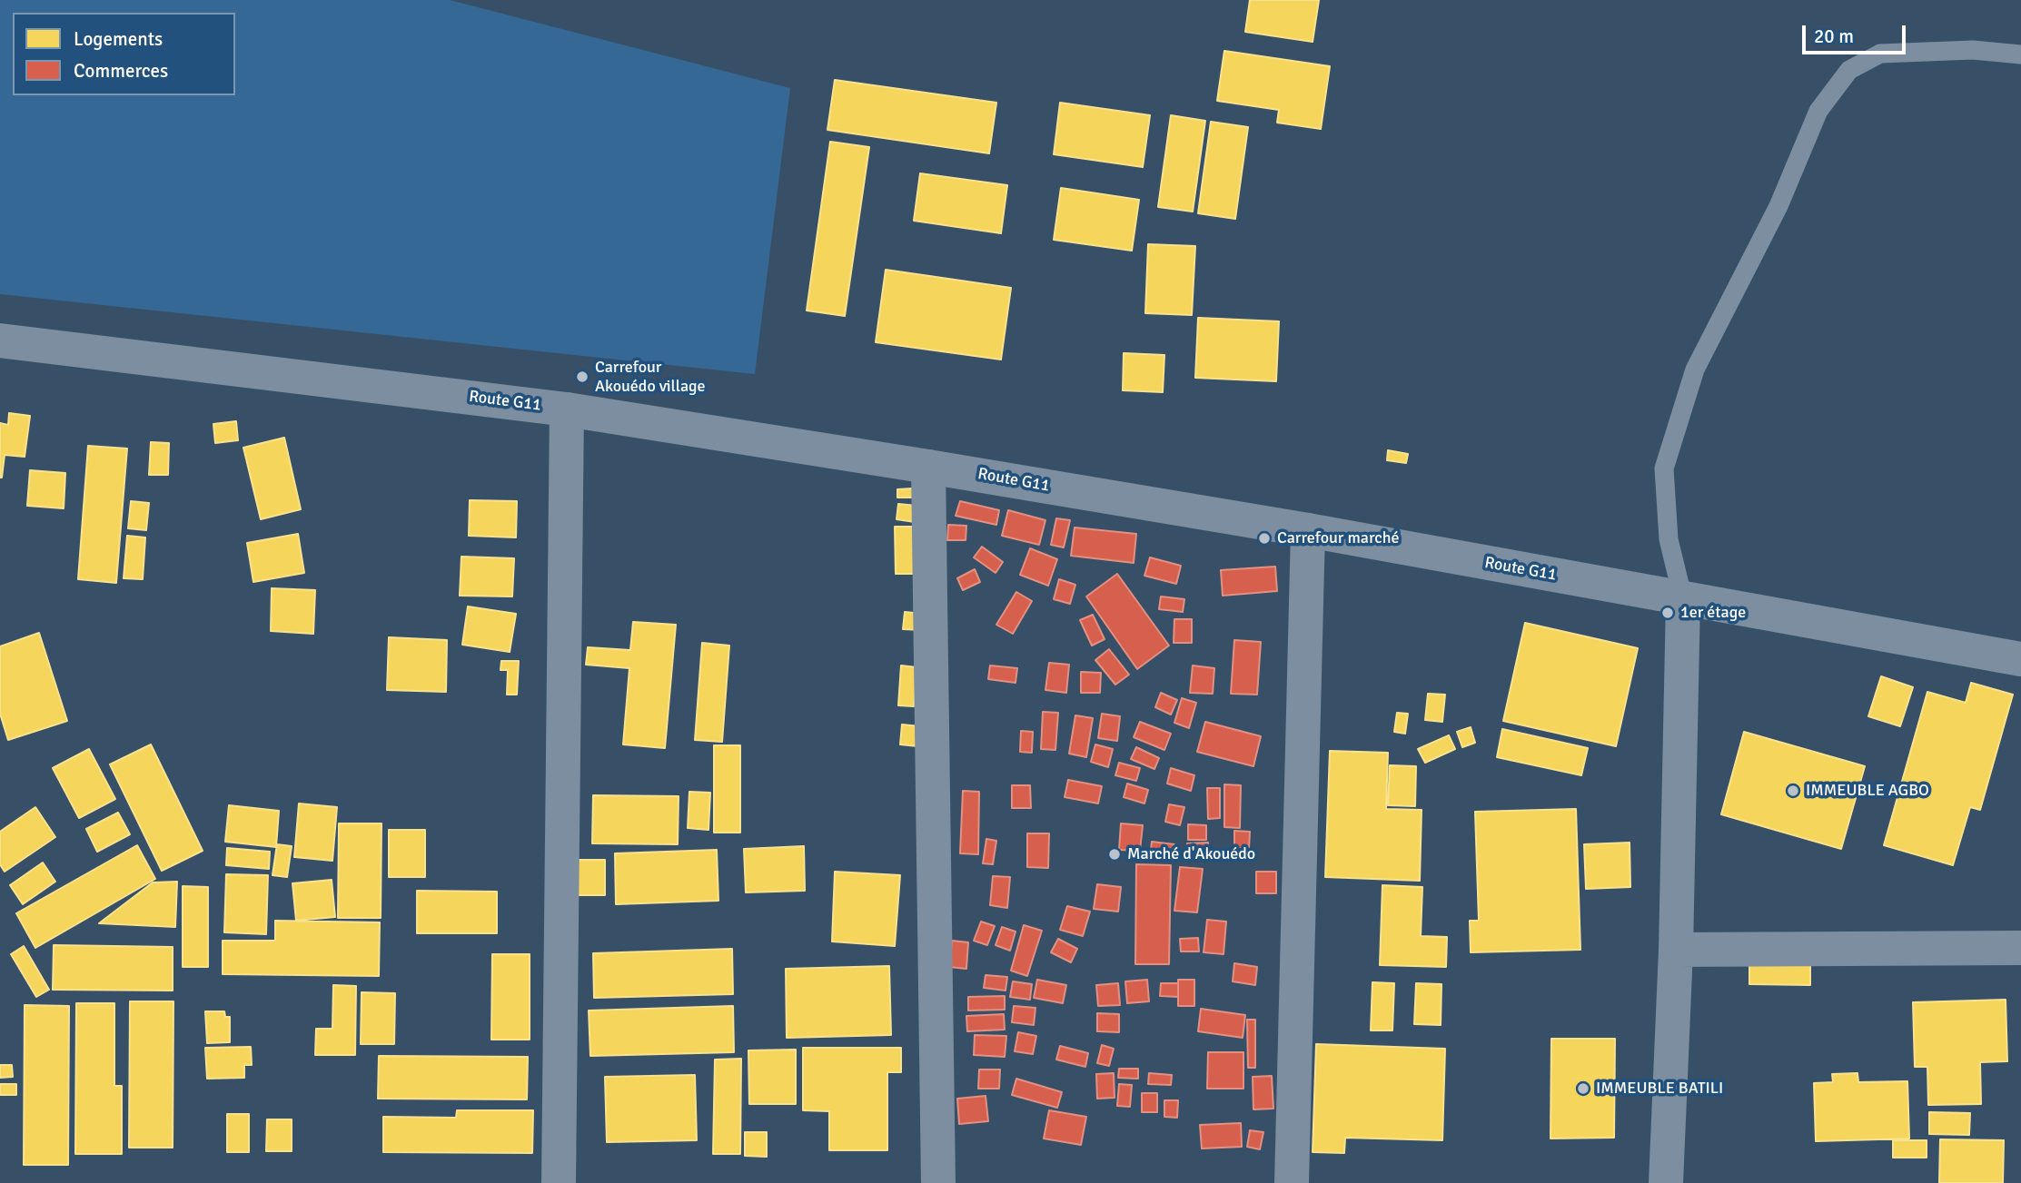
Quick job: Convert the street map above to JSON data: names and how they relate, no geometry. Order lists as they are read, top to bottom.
{
  "streets": {
    "street": ["Route G11"]
  },
  "places": [
    "Carrefour Akouédo village",
    "Carrefour marché",
    "1er étage",
    "IMMEUBLE AGBO",
    "Marché d'Akouédo",
    "IMMEUBLE BATILI"
  ],
  "legend": ["Logements", "Commerces"],
  "scale_bar": "20 m"
}
